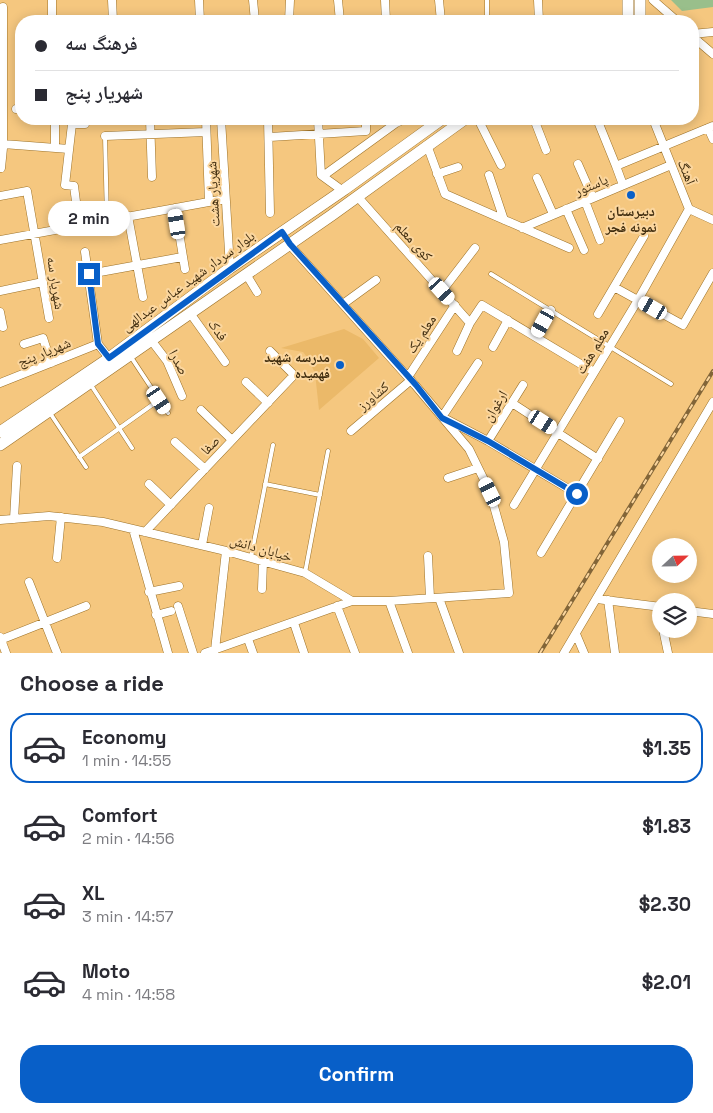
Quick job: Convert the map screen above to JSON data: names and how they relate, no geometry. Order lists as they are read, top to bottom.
{
  "streets": {
    "street": [
      "آهنگ",
      "پاستور",
      "شهریار هشت",
      "کوی معلم",
      "بلوار سردار شهید عباس عبدالهی",
      "شهریار سه",
      "فدک",
      "معلم یک",
      "معلم هفت",
      "شهریار پنج",
      "صدرا",
      "کشاورز",
      "ارغوان",
      "صفا",
      "خیابان دانش"
    ]
  },
  "crossings": [
    ["آهنگ", "پاستور"],
    ["آهنگ", "معلم هفت"],
    ["شهریار هشت", "بلوار سردار شهید عباس عبدالهی"],
    ["کوی معلم", "بلوار سردار شهید عباس عبدالهی"],
    ["کوی معلم", "معلم یک"],
    ["بلوار سردار شهید عباس عبدالهی", "فدک"],
    ["بلوار سردار شهید عباس عبدالهی", "صدرا"],
    ["معلم یک", "کشاورز"],
    ["صفا", "خیابان دانش"]
  ],
  "places": ["دبیرستان نمونه فجر", "مدرسه شهید فهمیده"],
  "north": "right",
  "page": {
    "banner": ["فرهنگ سه", "شهریار پنج"],
    "bubble": "2 min",
    "heading": "Choose a ride",
    "list": [
      {
        "name": "Economy",
        "note": "1 min · 14:55",
        "value": "$1.35"
      },
      {
        "name": "Comfort",
        "note": "2 min · 14:56",
        "value": "$1.83"
      },
      {
        "name": "XL",
        "note": "3 min · 14:57",
        "value": "$2.30"
      },
      {
        "name": "Moto",
        "note": "4 min · 14:58",
        "value": "$2.01"
      }
    ],
    "buttons": "Confirm"
  }
}
